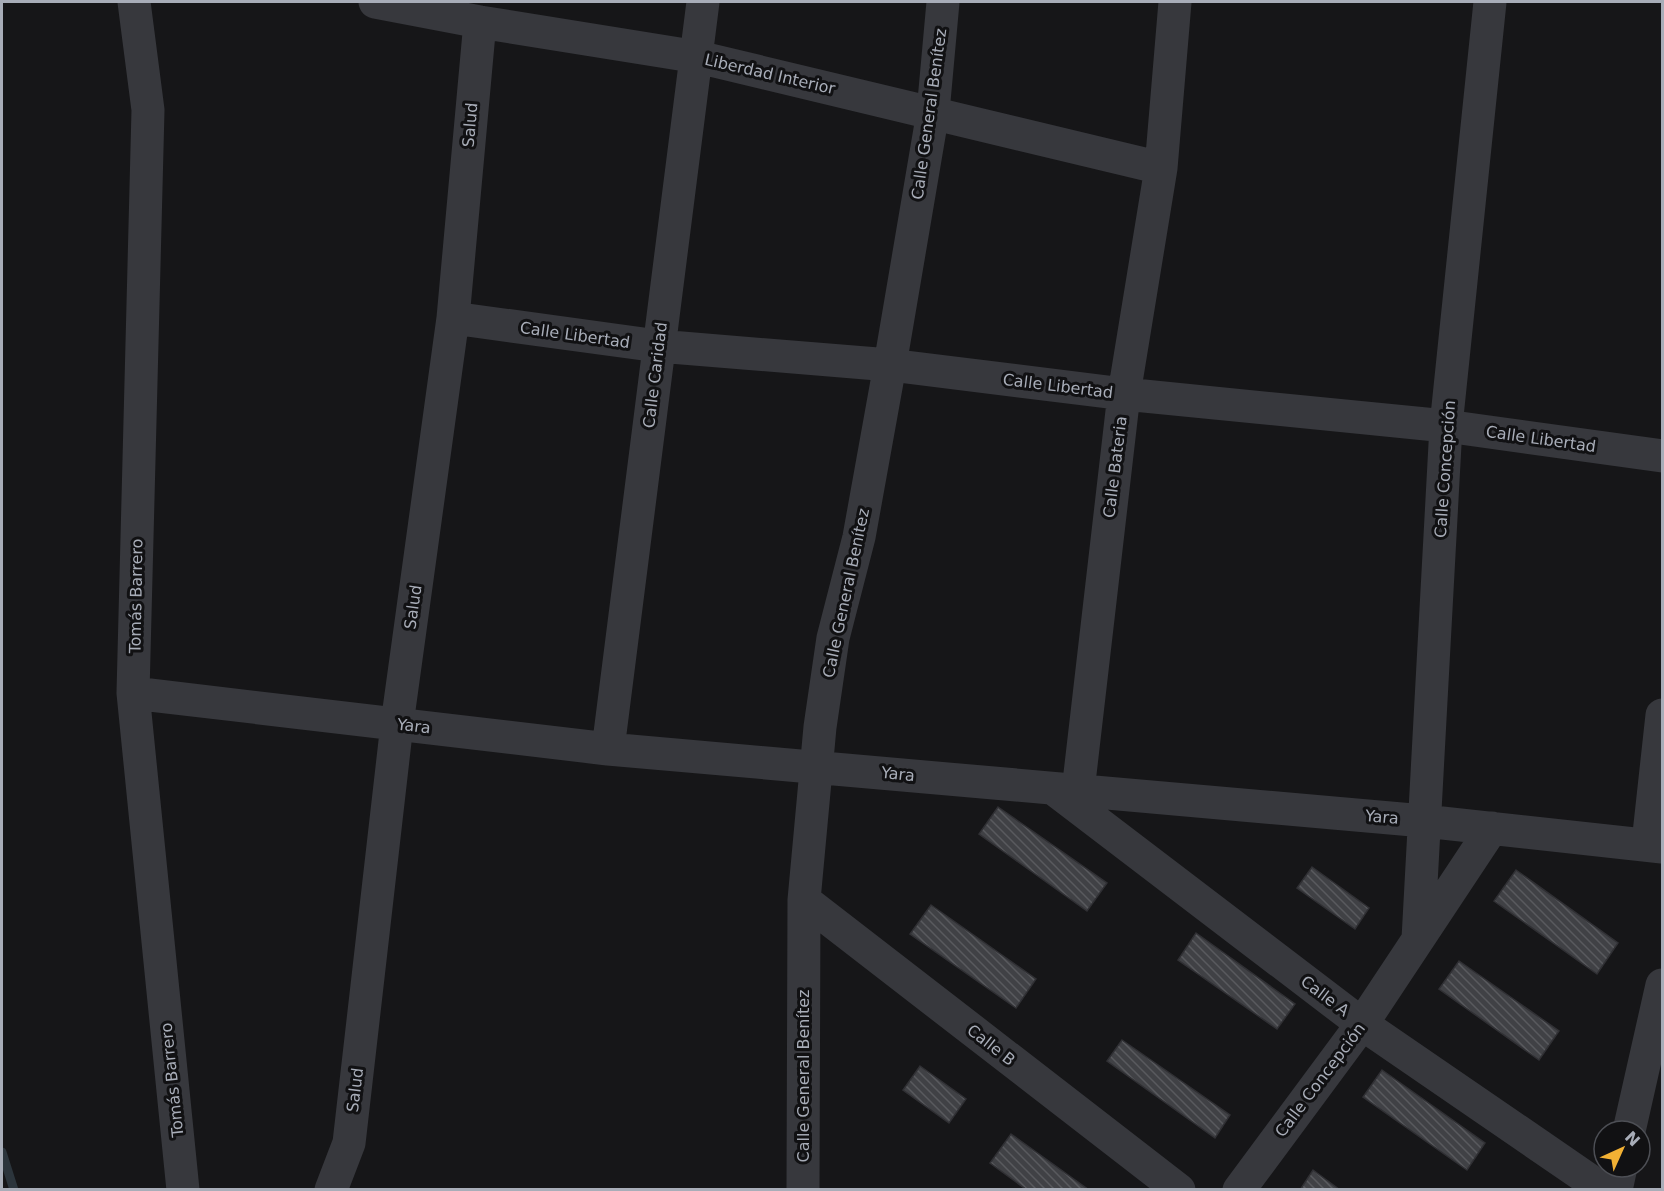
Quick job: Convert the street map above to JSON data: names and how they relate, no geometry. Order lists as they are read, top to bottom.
{
  "streets": {
    "street": [
      "Liberdad Interior",
      "Calle General Benítez",
      "Salud",
      "Calle Libertad",
      "Calle Caridad",
      "Calle Bateria",
      "Calle Concepción",
      "Tomás Barrero",
      "Yara",
      "Calle A",
      "Calle B"
    ]
  },
  "crossings": [
    ["Liberdad Interior", "Calle General Benítez"],
    ["Liberdad Interior", "Salud"],
    ["Liberdad Interior", "Calle Caridad"],
    ["Liberdad Interior", "Calle Bateria"],
    ["Calle General Benítez", "Calle Libertad"],
    ["Calle General Benítez", "Yara"],
    ["Calle General Benítez", "Calle B"],
    ["Salud", "Calle Libertad"],
    ["Salud", "Yara"],
    ["Calle Libertad", "Calle Caridad"],
    ["Calle Libertad", "Calle Bateria"],
    ["Calle Libertad", "Calle Concepción"],
    ["Calle Caridad", "Yara"],
    ["Calle Bateria", "Yara"],
    ["Calle Bateria", "Calle A"],
    ["Calle Concepción", "Yara"],
    ["Calle Concepción", "Calle A"],
    ["Tomás Barrero", "Yara"],
    ["Yara", "Calle A"]
  ],
  "north": "top right"
}
